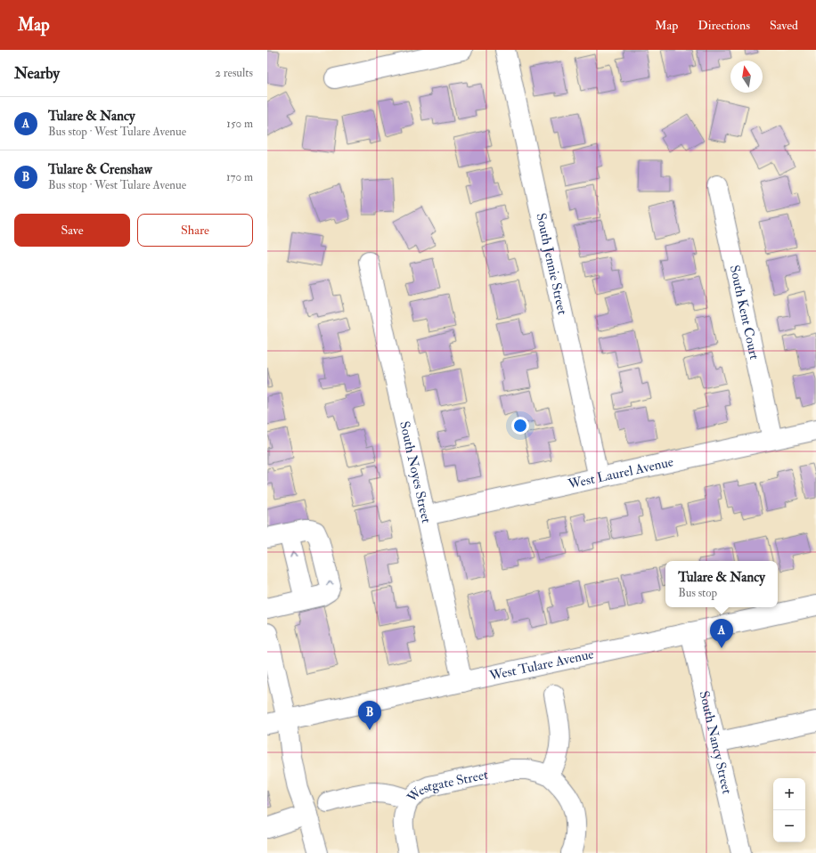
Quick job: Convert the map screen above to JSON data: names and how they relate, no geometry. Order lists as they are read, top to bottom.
{
  "streets": {
    "street": [
      "South Jennie Street",
      "South Kent Court",
      "South Noyes Street",
      "West Laurel Avenue",
      "West Tulare Avenue",
      "South Nancy Street",
      "Westgate Street"
    ]
  },
  "crossings": [
    ["South Jennie Street", "West Laurel Avenue"],
    ["South Kent Court", "West Laurel Avenue"],
    ["South Noyes Street", "West Laurel Avenue"],
    ["South Noyes Street", "West Tulare Avenue"],
    ["West Tulare Avenue", "South Nancy Street"]
  ],
  "north": "top",
  "page": {
    "header": "Map",
    "nav": ["Map", "Directions", "Saved"],
    "heading": ["Nearby", "2 results"],
    "list": [
      {
        "mark": "A",
        "name": "Tulare & Nancy",
        "note": "Bus stop · West Tulare Avenue",
        "value": "150 m"
      },
      {
        "mark": "B",
        "name": "Tulare & Crenshaw",
        "note": "Bus stop · West Tulare Avenue",
        "value": "170 m"
      }
    ],
    "buttons": ["Save", "Share"],
    "popup": ["Tulare & Nancy", "Bus stop"],
    "pins": ["A", "B"],
    "map_buttons": ["+", "−"]
  }
}
